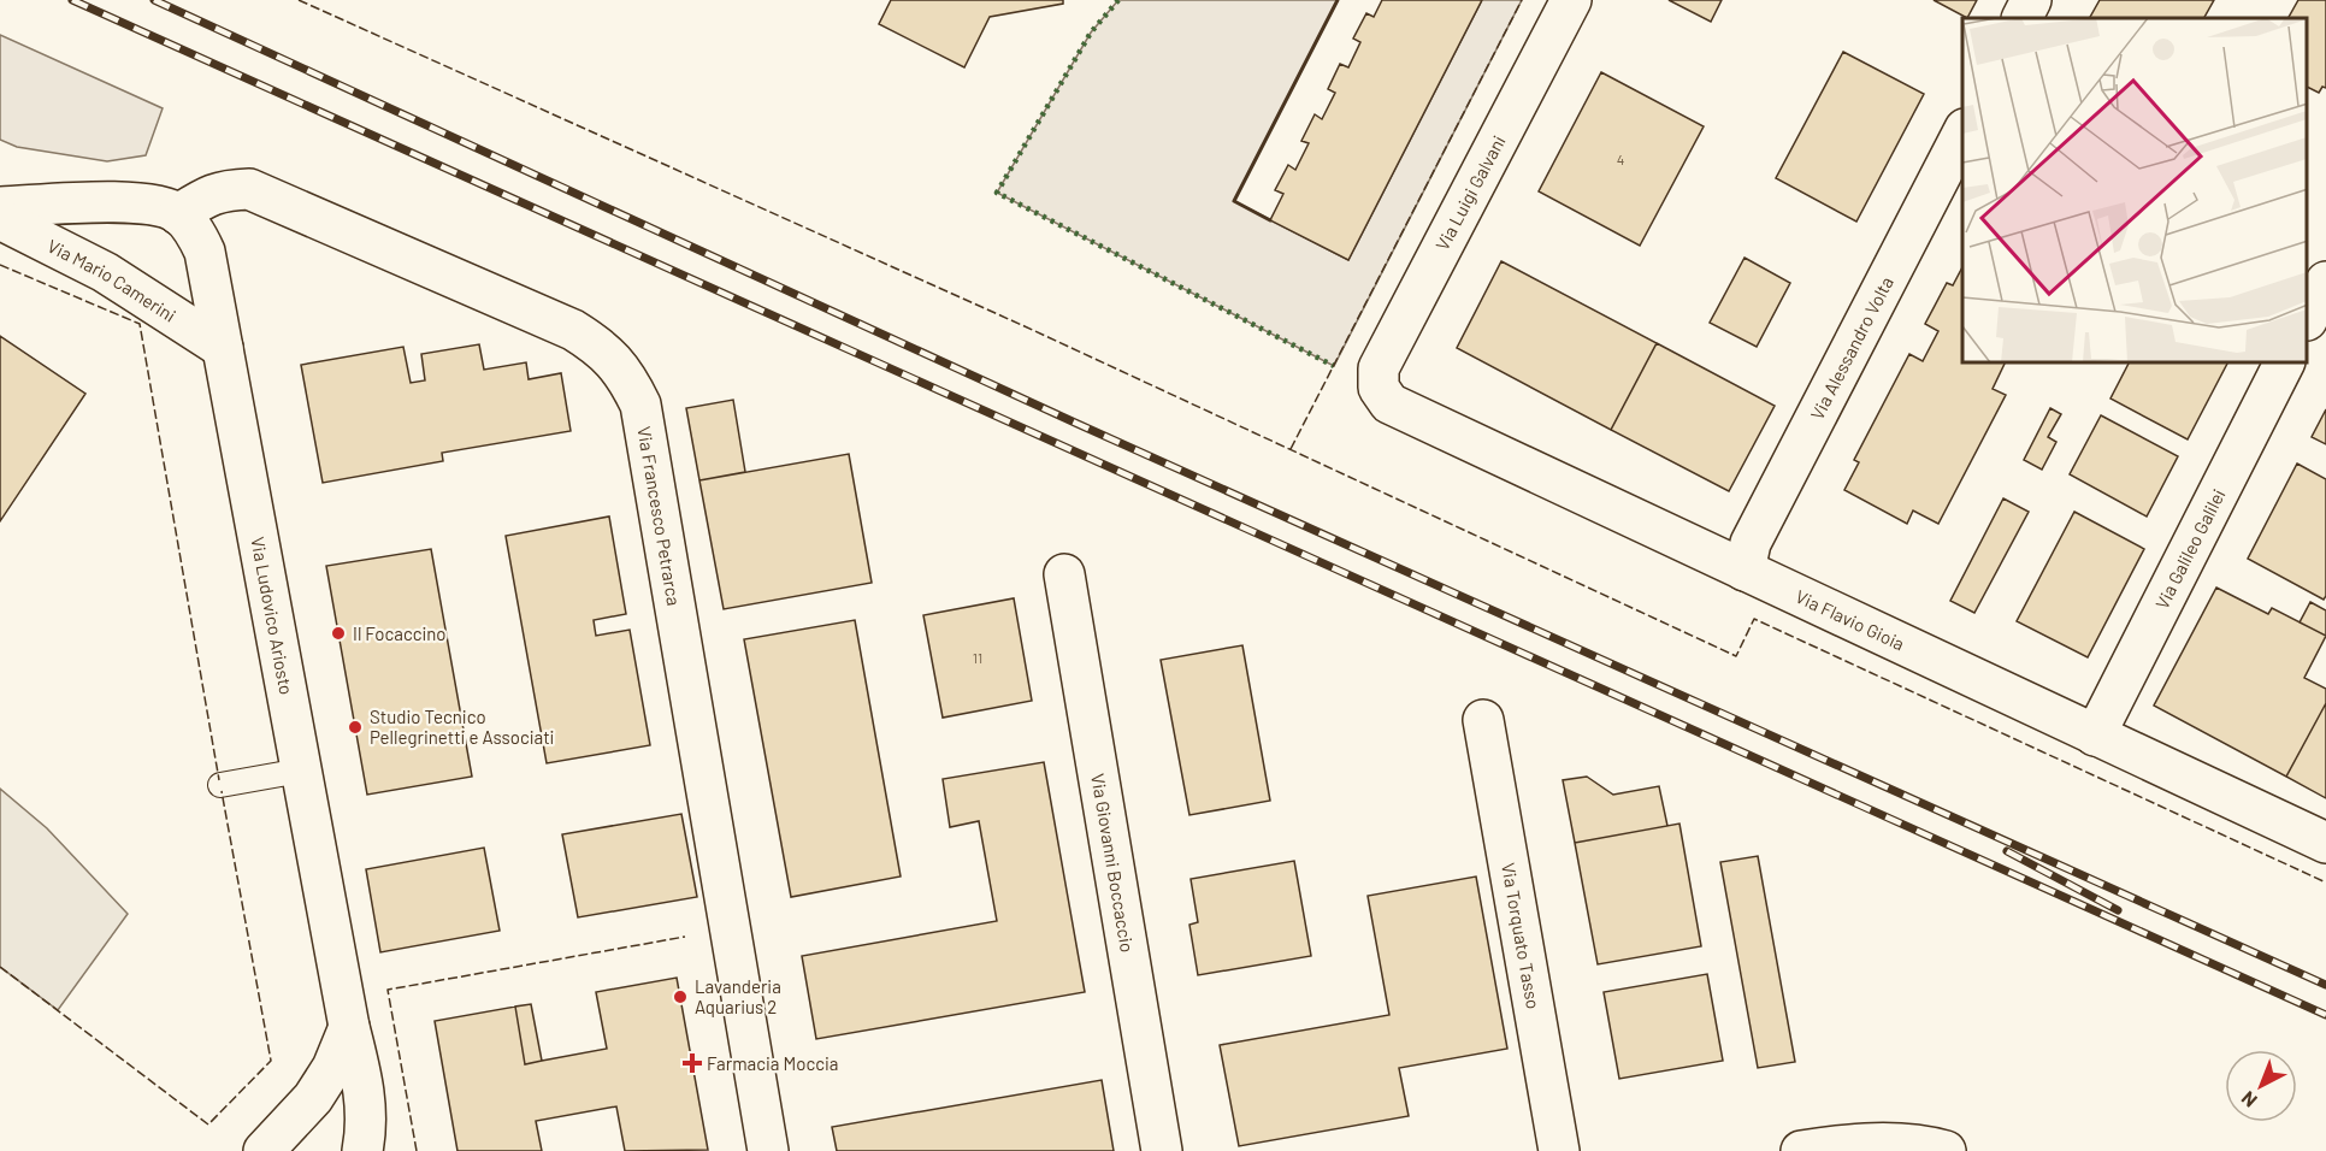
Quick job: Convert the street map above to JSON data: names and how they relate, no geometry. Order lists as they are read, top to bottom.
{
  "streets": {
    "street": [
      "Via Luigi Galvani",
      "Via Mario Camerini",
      "Via Alessandro Volta",
      "Via Francesco Petrarca",
      "Via Galileo Galilei",
      "Via Ludovico Ariosto",
      "Via Flavio Gioia",
      "Via Giovanni Boccaccio",
      "Via Torquato Tasso"
    ]
  },
  "crossings": [
    ["Via Luigi Galvani", "Via Flavio Gioia"],
    ["Via Mario Camerini", "Via Ludovico Ariosto"],
    ["Via Alessandro Volta", "Via Flavio Gioia"],
    ["Via Francesco Petrarca", "Via Ludovico Ariosto"],
    ["Via Galileo Galilei", "Via Flavio Gioia"]
  ],
  "places": {
    "other": ["Il Focaccino", "Studio Tecnico Pellegrinetti e Associati", "Lavanderia Aquarius 2"],
    "health": ["Farmacia Moccia"]
  },
  "house_numbers": ["4", "11"],
  "north": "bottom left"
}
